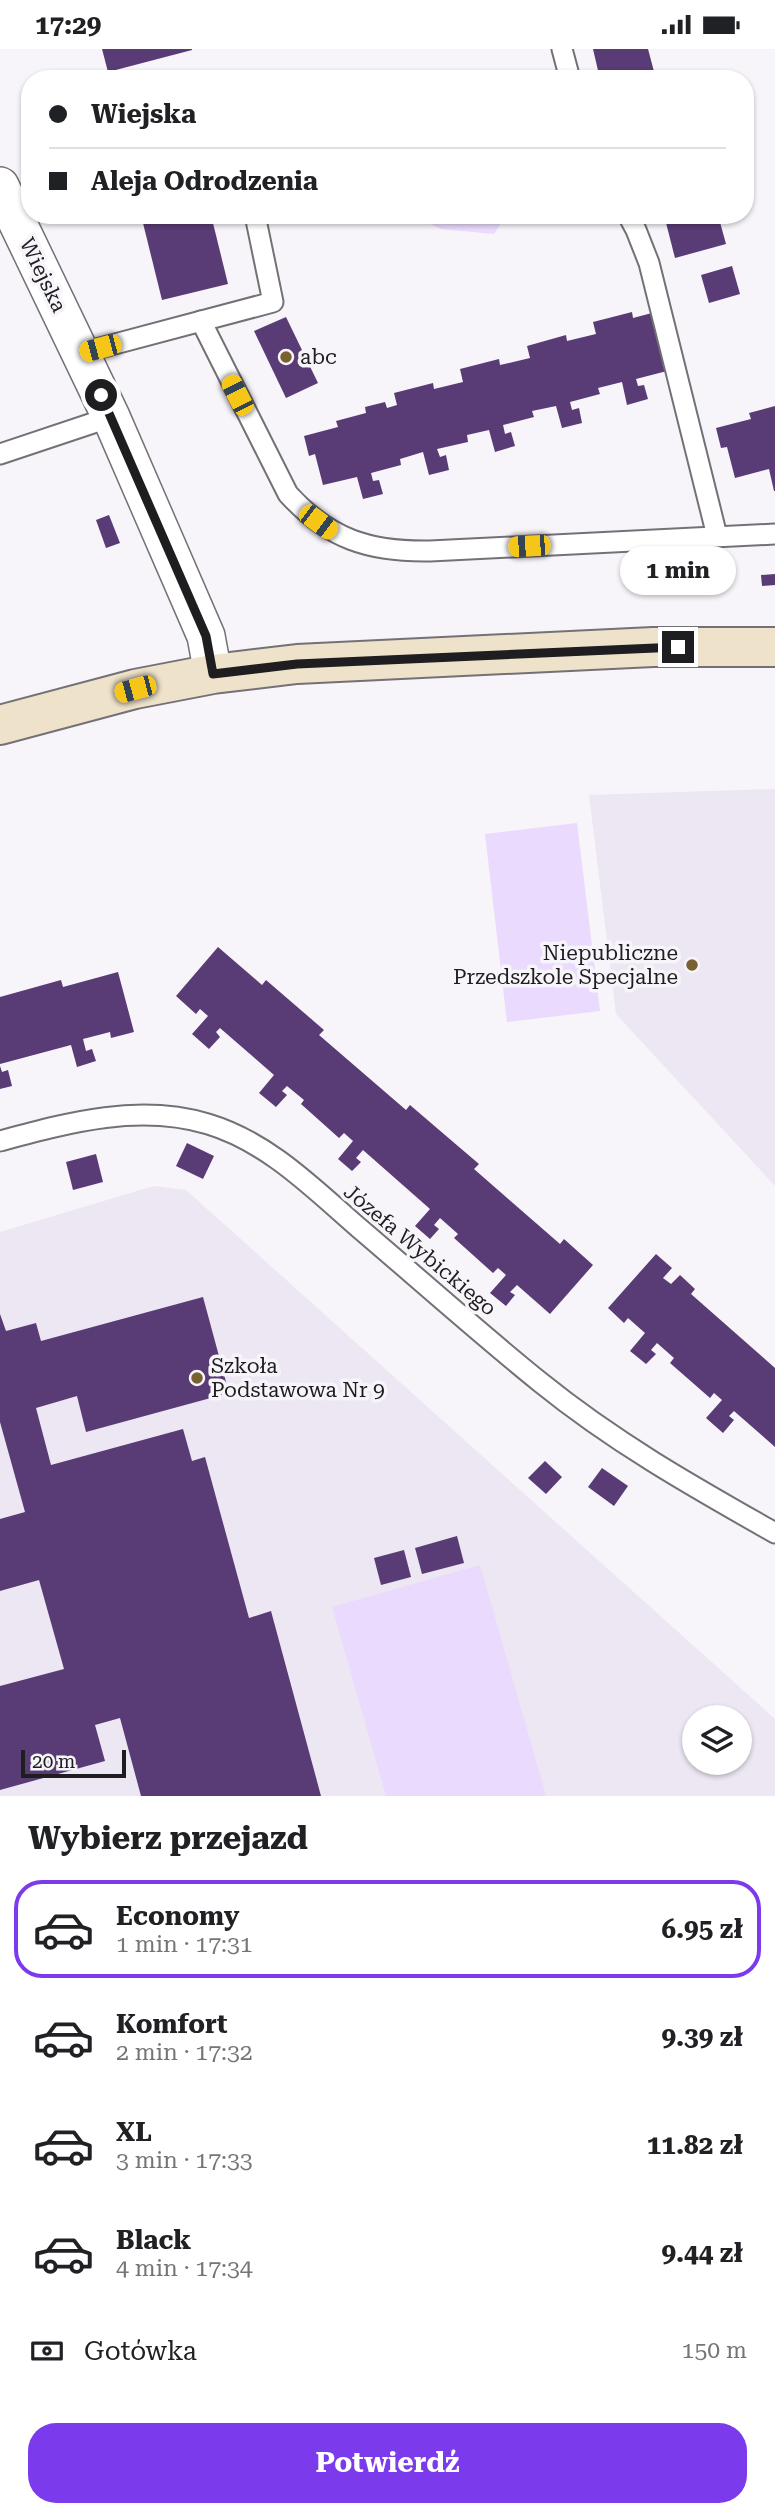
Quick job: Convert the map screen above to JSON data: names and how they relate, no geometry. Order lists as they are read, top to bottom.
{
  "streets": {
    "street": ["Wiejska"],
    "lane": ["Józefa Wybickiego"]
  },
  "places": ["abc", "Niepubliczne Przedszkole Specjalne", "Szkoła Podstawowa Nr 9"],
  "scale_bar": "20 m",
  "page": {
    "status": "17:29",
    "banner": ["Wiejska", "Aleja Odrodzenia"],
    "bubble": "1 min",
    "scale": "20 m",
    "heading": "Wybierz przejazd",
    "list": [
      {
        "name": "Economy",
        "note": "1 min · 17:31",
        "value": "6.95 zł"
      },
      {
        "name": "Komfort",
        "note": "2 min · 17:32",
        "value": "9.39 zł"
      },
      {
        "name": "XL",
        "note": "3 min · 17:33",
        "value": "11.82 zł"
      },
      {
        "name": "Black",
        "note": "4 min · 17:34",
        "value": "9.44 zł"
      }
    ],
    "pay": ["Gotówka", "150 m"],
    "buttons": "Potwierdź"
  }
}
